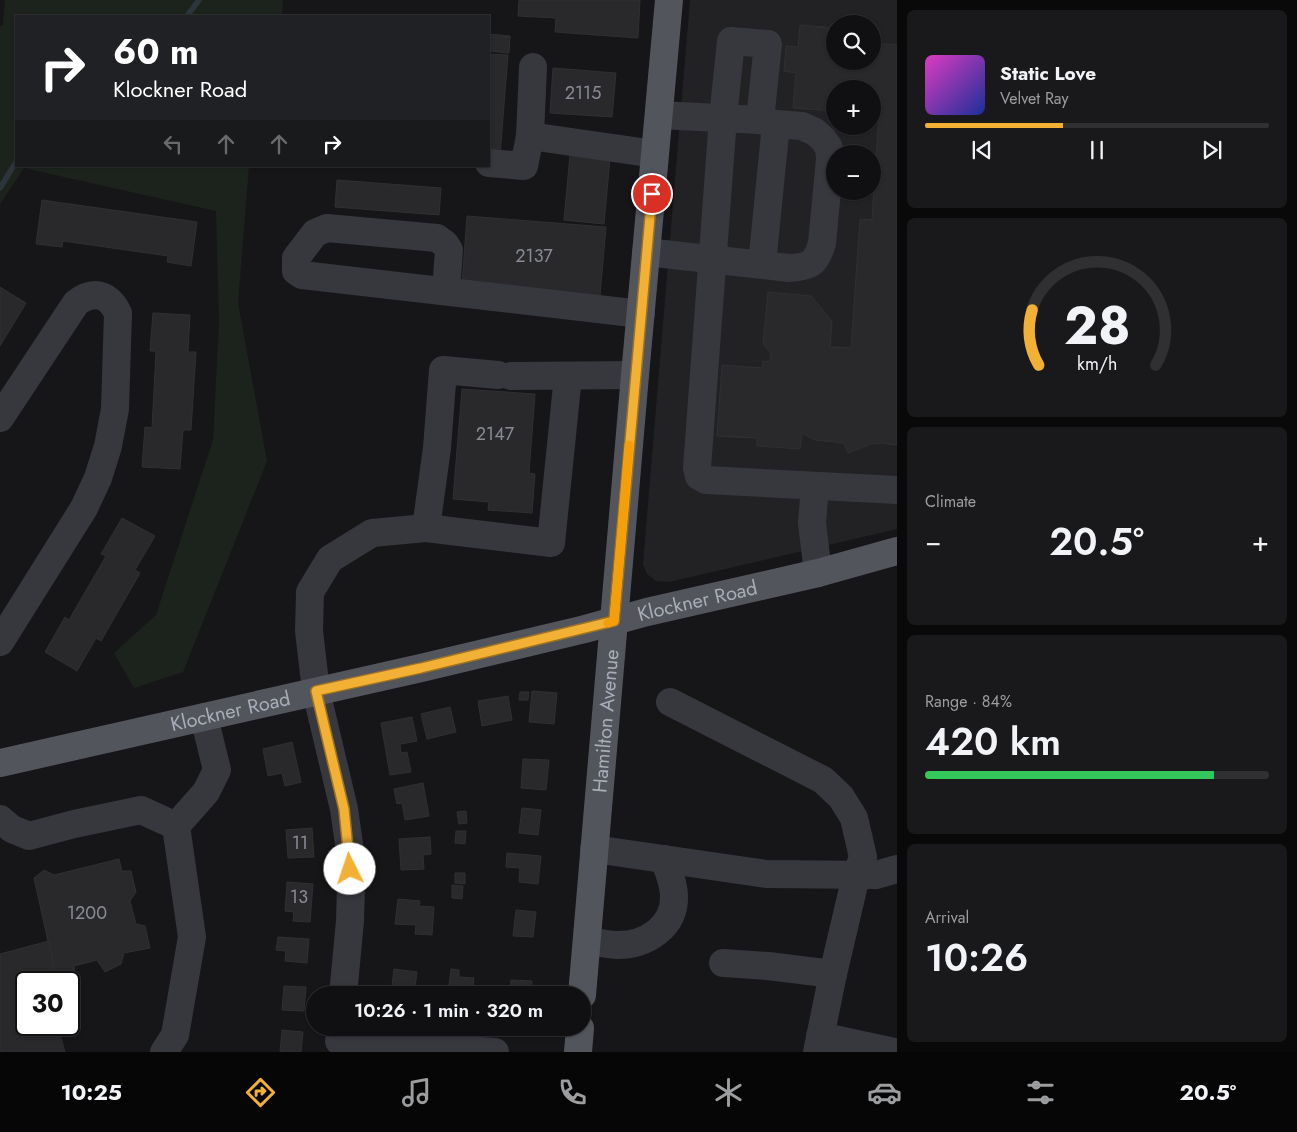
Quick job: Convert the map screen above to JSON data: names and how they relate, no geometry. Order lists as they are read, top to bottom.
{
  "streets": {
    "main road": ["Klockner Road", "Hamilton Avenue"]
  },
  "crossings": [
    ["Klockner Road", "Hamilton Avenue"]
  ],
  "house_numbers": [
    "2115",
    "2137",
    "2147",
    "11",
    "13",
    "1200"
  ],
  "page": {
    "map_buttons": ["+", "−"],
    "turn": ["60 m", "Klockner Road"],
    "song": ["Static Love", "Velvet Ray"],
    "tile": [
      "Climate",
      ["Range · 84%", "420 km"],
      ["Arrival", "10:26"]
    ],
    "heat": ["−", "20.5°", "+"],
    "limit": "30",
    "trip": "10:26 · 1 min · 320 m",
    "tabs": ["10:25", "20.5°"],
    "gauge": ["28", "km/h"]
  }
}
